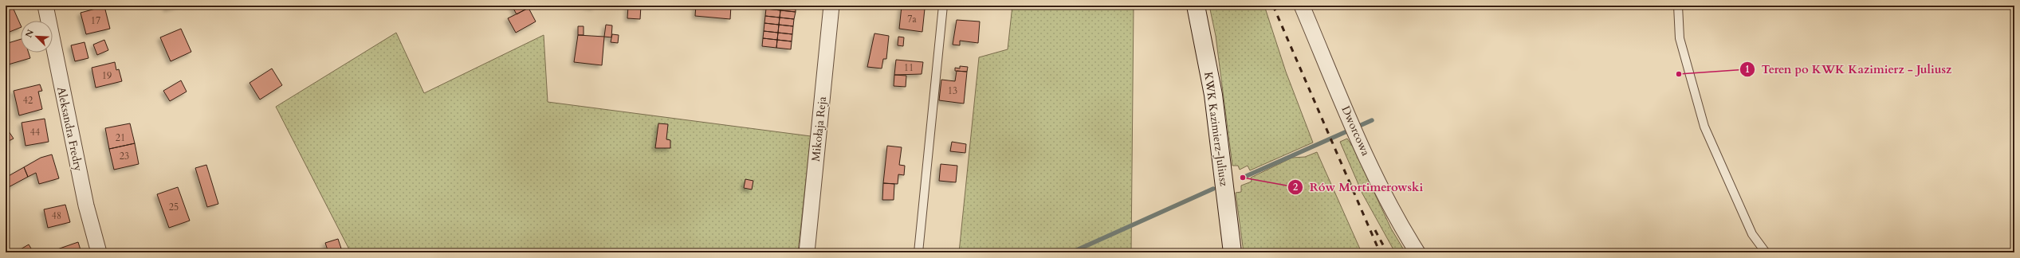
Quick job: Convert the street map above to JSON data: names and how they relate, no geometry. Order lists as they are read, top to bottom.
{
  "streets": {
    "street": [
      "Aleksandra Fredry",
      "Mikołaja Reja",
      "KWK Kazimierz-Juliusz",
      "Dworcowa"
    ]
  },
  "places": ["Teren po KWK Kazimierz - Juliusz", "Rów Mortimerowski"],
  "house_numbers": [
    "7a",
    "17",
    "11",
    "19",
    "13",
    "42",
    "44",
    "21",
    "23",
    "25",
    "48"
  ],
  "north": "top left"
}
